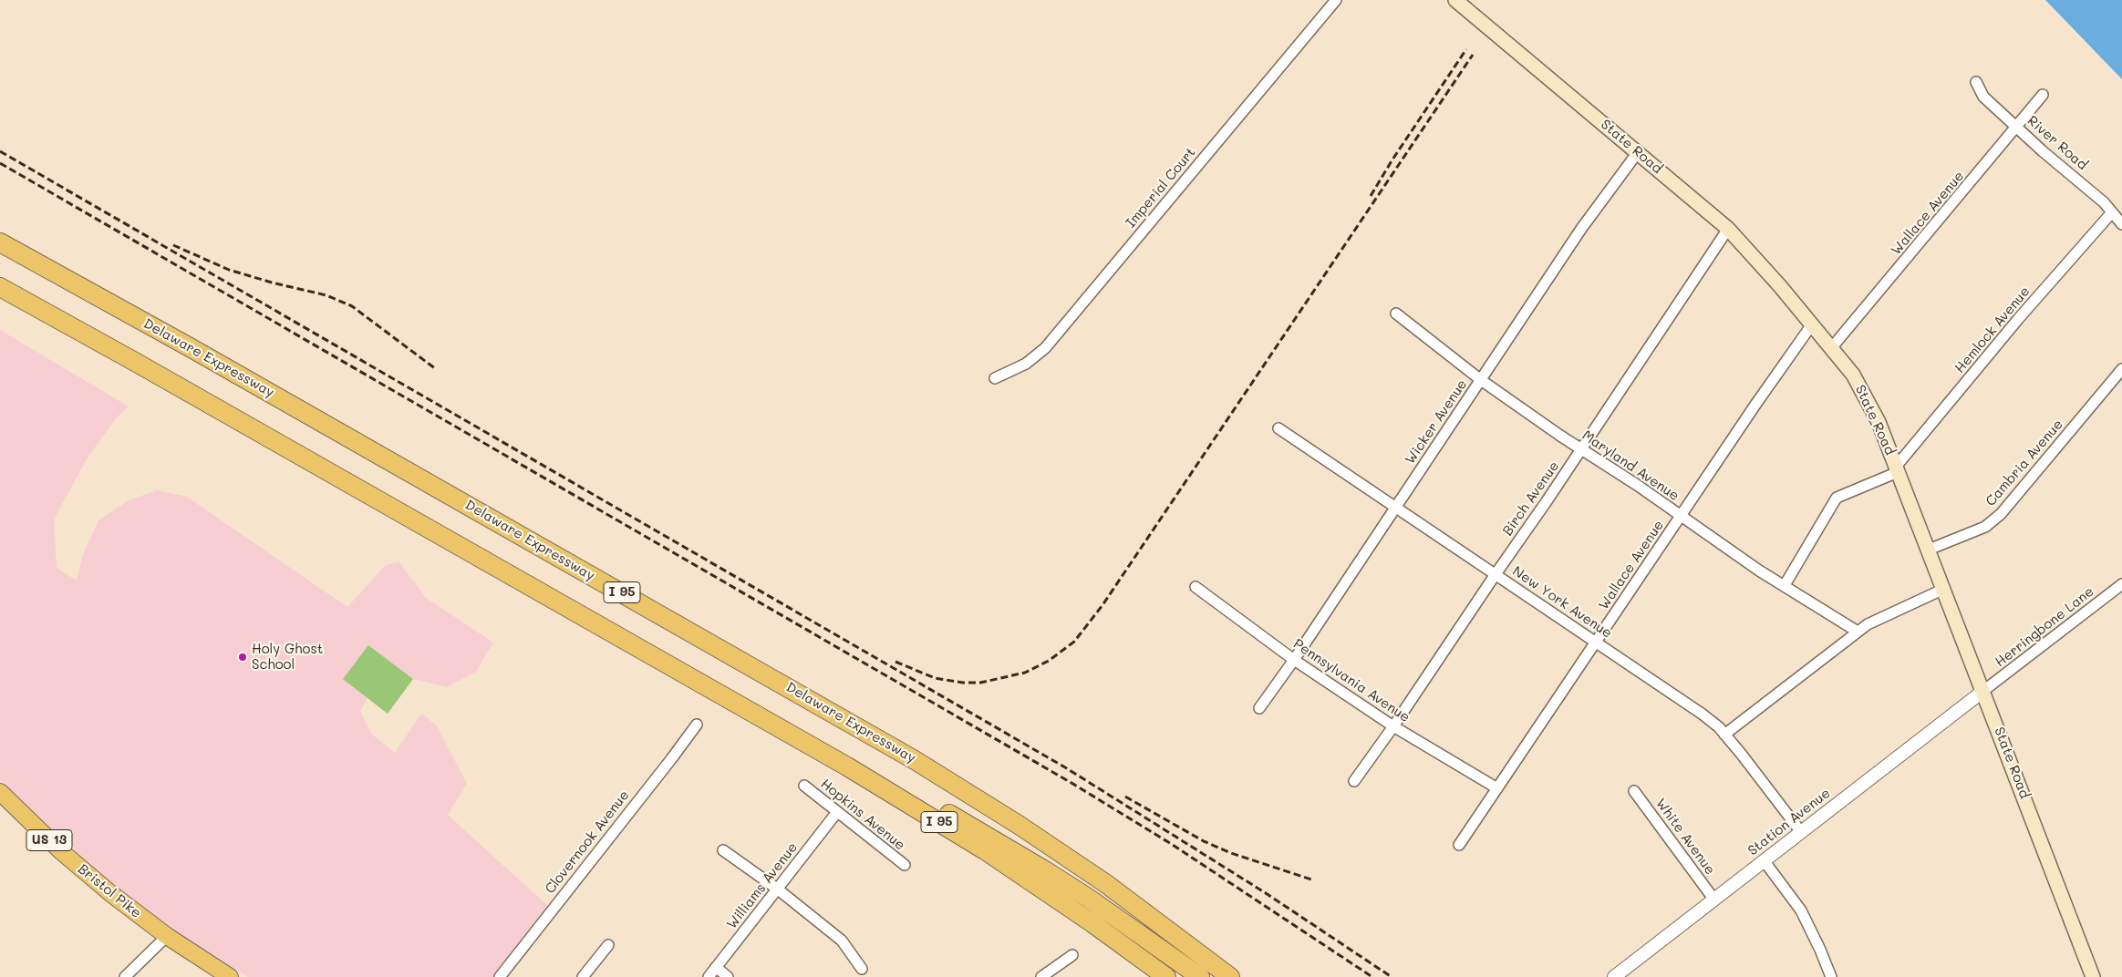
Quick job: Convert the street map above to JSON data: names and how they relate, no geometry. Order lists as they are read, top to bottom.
{
  "streets": {
    "highway": ["Delaware Expressway", "I 95"],
    "main road": ["State Road", "US 13", "Bristol Pike"],
    "street": [
      "River Road",
      "Imperial Court",
      "Wallace Avenue",
      "Hemlock Avenue",
      "Wicker Avenue",
      "Cambria Avenue",
      "Maryland Avenue",
      "Birch Avenue",
      "New York Avenue",
      "Herringbone Lane",
      "Pennsylvania Avenue",
      "Hopkins Avenue",
      "Station Avenue",
      "White Avenue",
      "Clovernook Avenue",
      "Williams Avenue"
    ]
  },
  "crossings": [
    ["River Road", "Wallace Avenue"],
    ["River Road", "Hemlock Avenue"],
    ["State Road", "Wallace Avenue"],
    ["State Road", "Hemlock Avenue"],
    ["State Road", "Wicker Avenue"],
    ["State Road", "Cambria Avenue"],
    ["State Road", "Birch Avenue"],
    ["State Road", "Herringbone Lane"],
    ["State Road", "Station Avenue"],
    ["Wallace Avenue", "Maryland Avenue"],
    ["Wallace Avenue", "New York Avenue"],
    ["Wallace Avenue", "Pennsylvania Avenue"],
    ["Hemlock Avenue", "Maryland Avenue"],
    ["Wicker Avenue", "Maryland Avenue"],
    ["Wicker Avenue", "New York Avenue"],
    ["Wicker Avenue", "Pennsylvania Avenue"],
    ["Maryland Avenue", "Birch Avenue"],
    ["Birch Avenue", "New York Avenue"],
    ["Birch Avenue", "Pennsylvania Avenue"],
    ["New York Avenue", "Station Avenue"],
    ["Herringbone Lane", "Station Avenue"],
    ["Hopkins Avenue", "Williams Avenue"],
    ["Station Avenue", "White Avenue"]
  ],
  "places": ["Holy Ghost School"]
}
